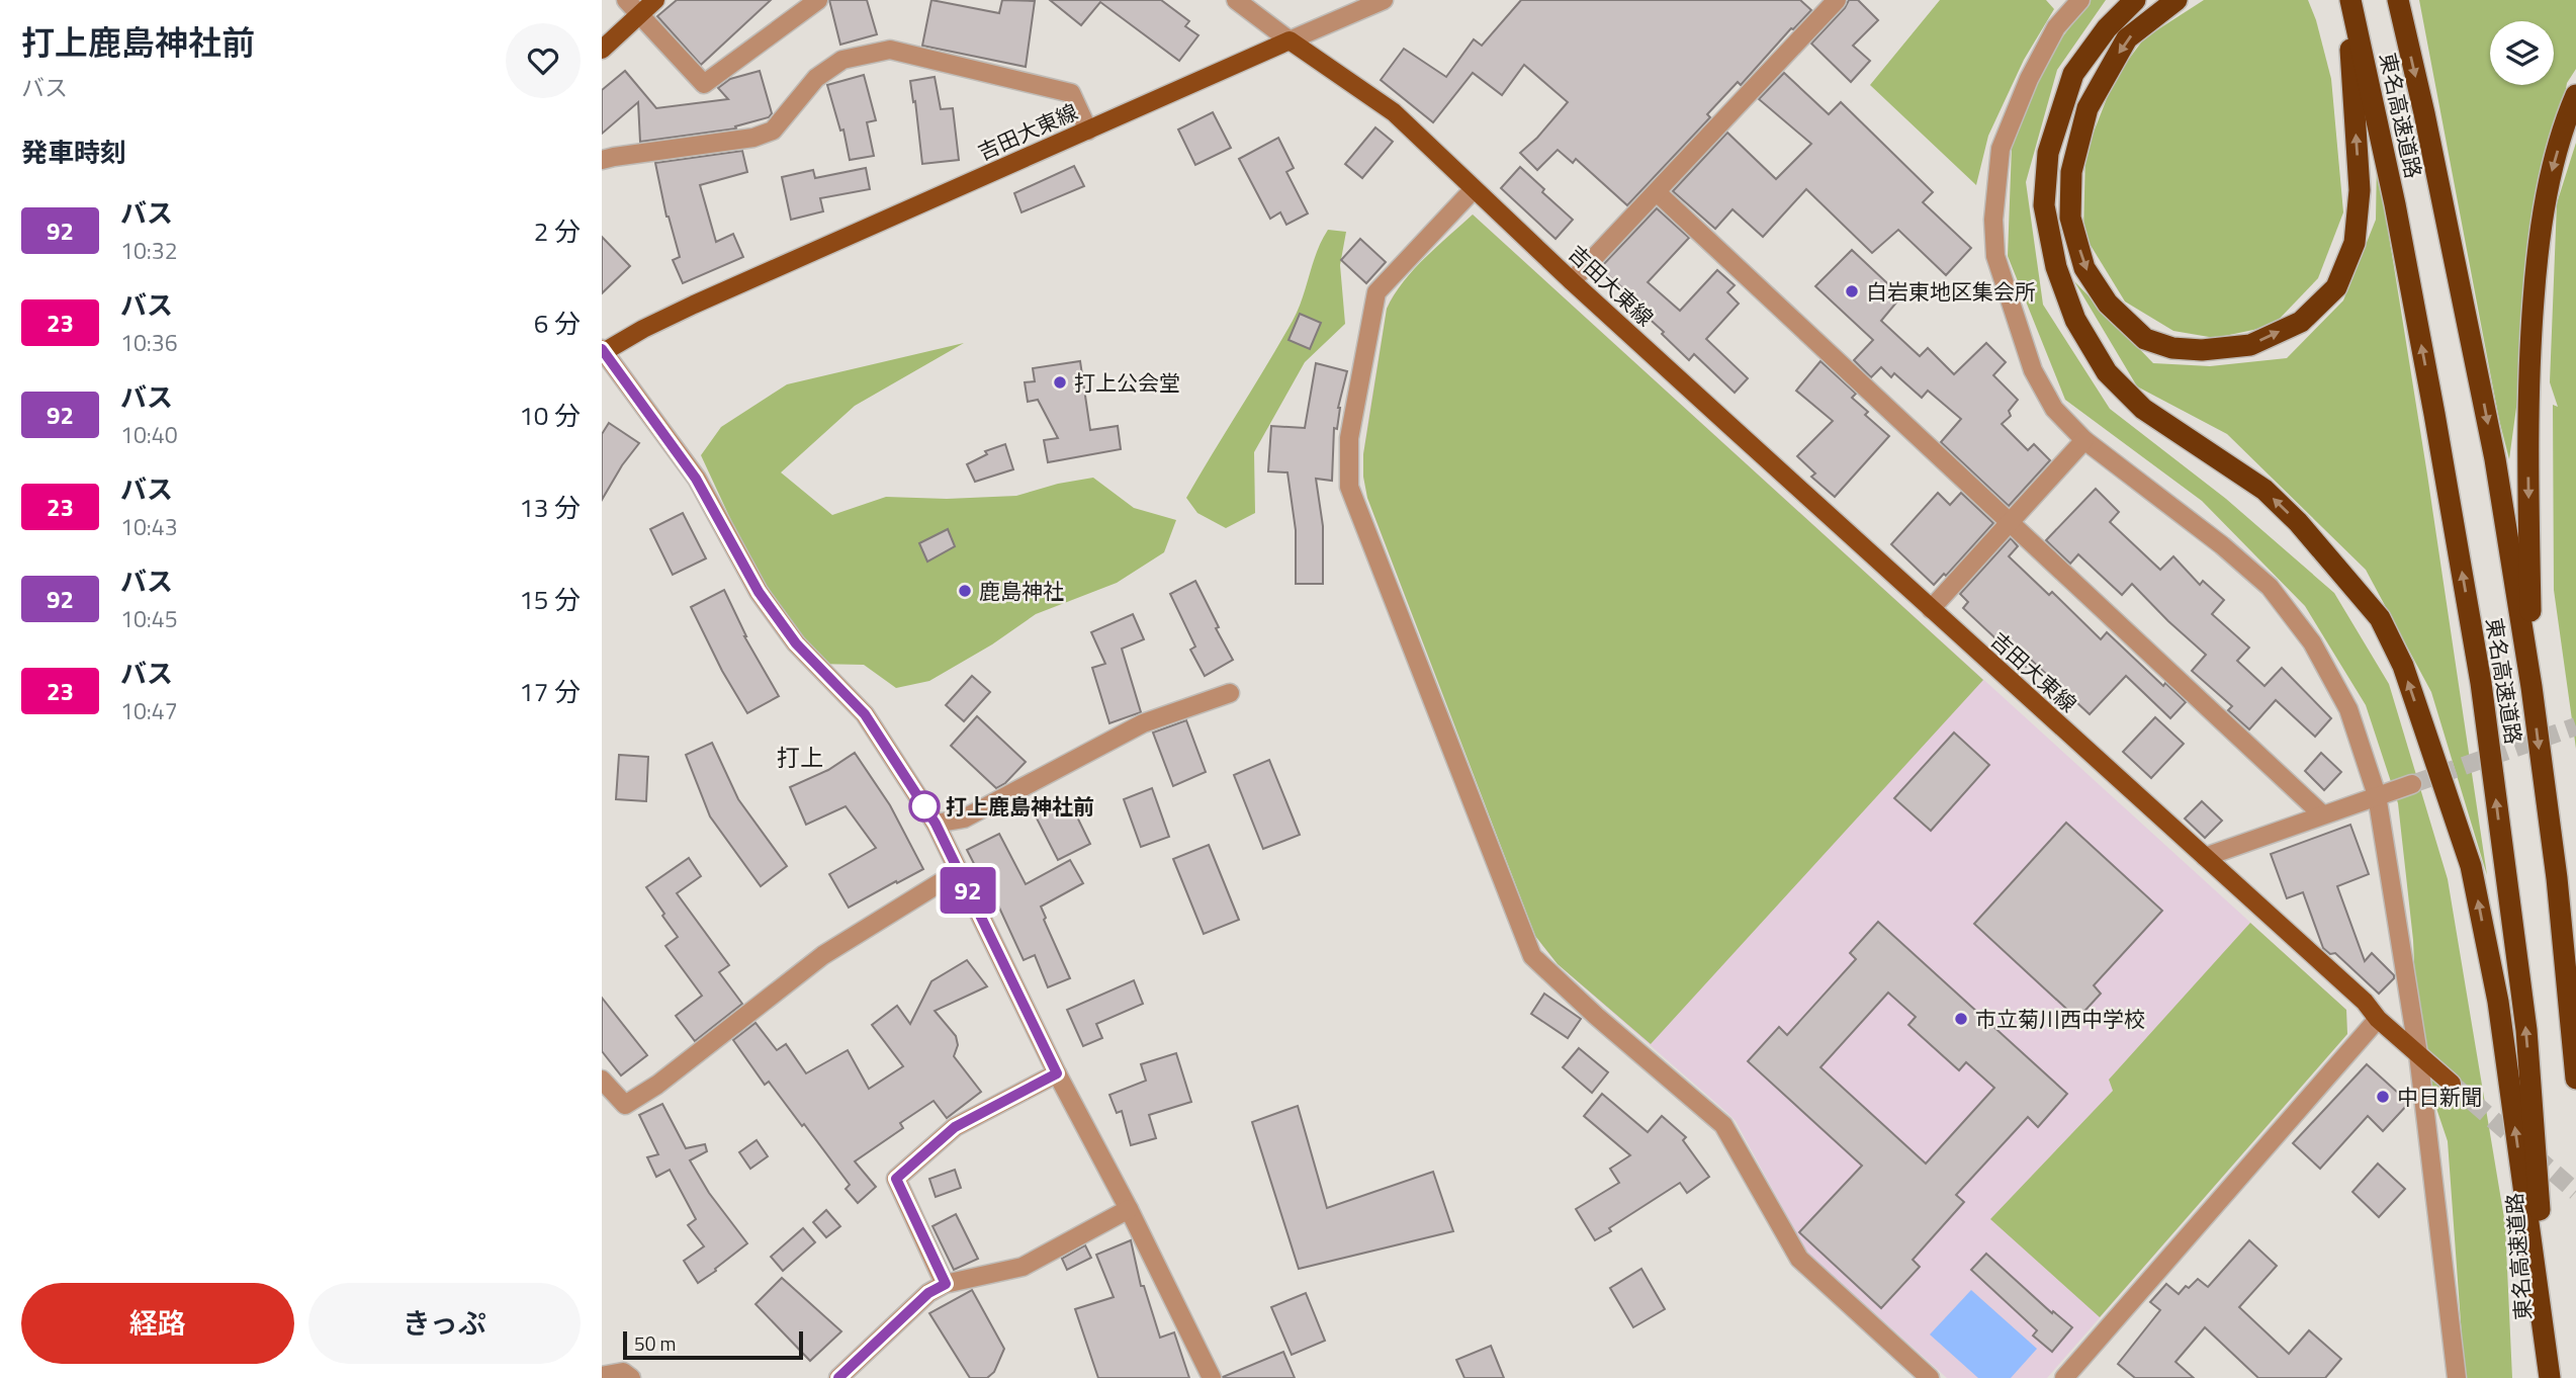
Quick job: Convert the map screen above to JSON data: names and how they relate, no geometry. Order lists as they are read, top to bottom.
{
  "streets": {
    "highway": ["東名高速道路"],
    "main road": ["吉田大東線"]
  },
  "districts": ["打上"],
  "places": [
    "白岩東地区集会所",
    "打上公会堂",
    "鹿島神社",
    "打上鹿島神社前",
    "市立菊川西中学校",
    "中日新聞"
  ],
  "lines": ["bus line 92"],
  "scale_bar": "50 m",
  "page": {
    "heading": [
      ["打上鹿島神社前", "バス"],
      "発車時刻"
    ],
    "on_map": "92",
    "list": [
      {
        "mark": "92",
        "name": "バス",
        "note": "10:32",
        "value": "2 分"
      },
      {
        "mark": "23",
        "name": "バス",
        "note": "10:36",
        "value": "6 分"
      },
      {
        "mark": "92",
        "name": "バス",
        "note": "10:40",
        "value": "10 分"
      },
      {
        "mark": "23",
        "name": "バス",
        "note": "10:43",
        "value": "13 分"
      },
      {
        "mark": "92",
        "name": "バス",
        "note": "10:45",
        "value": "15 分"
      },
      {
        "mark": "23",
        "name": "バス",
        "note": "10:47",
        "value": "17 分"
      }
    ],
    "buttons": ["経路", "きっぷ"],
    "scale": "50 m"
  }
}
